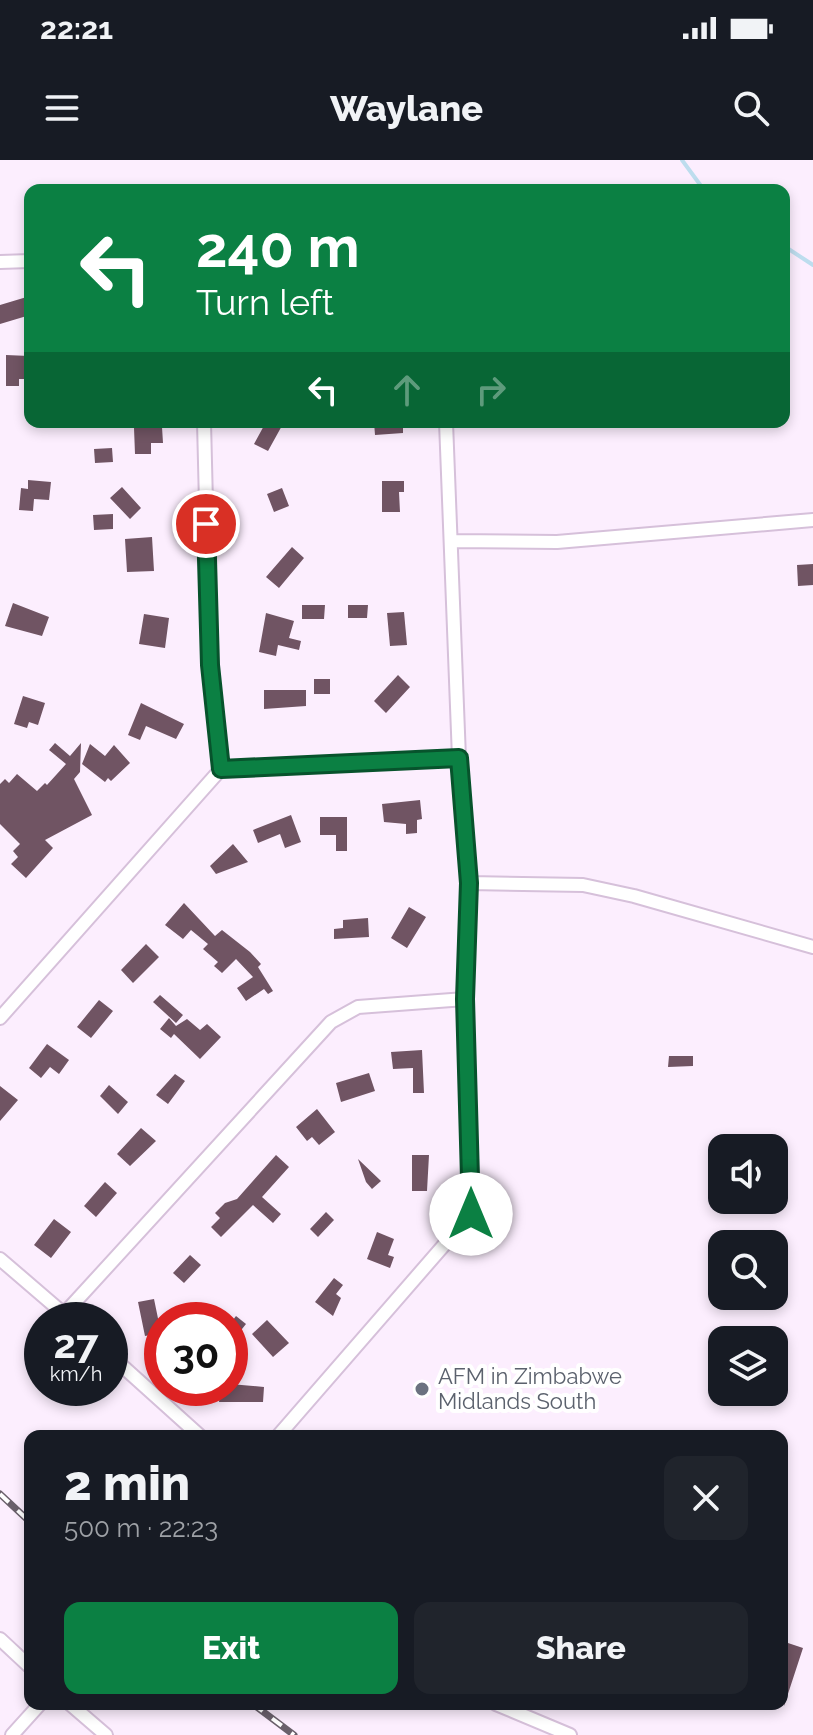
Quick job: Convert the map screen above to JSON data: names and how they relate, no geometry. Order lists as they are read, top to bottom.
{
  "places": ["AFM in Zimbabwe Midlands South"],
  "page": {
    "status": "22:21",
    "header": "Waylane",
    "turn": ["240 m", "Turn left"],
    "speed": "27 km/h",
    "limit": "30",
    "heading": ["2 min", "500 m · 22:23"],
    "buttons": ["Exit", "Share"]
  }
}
